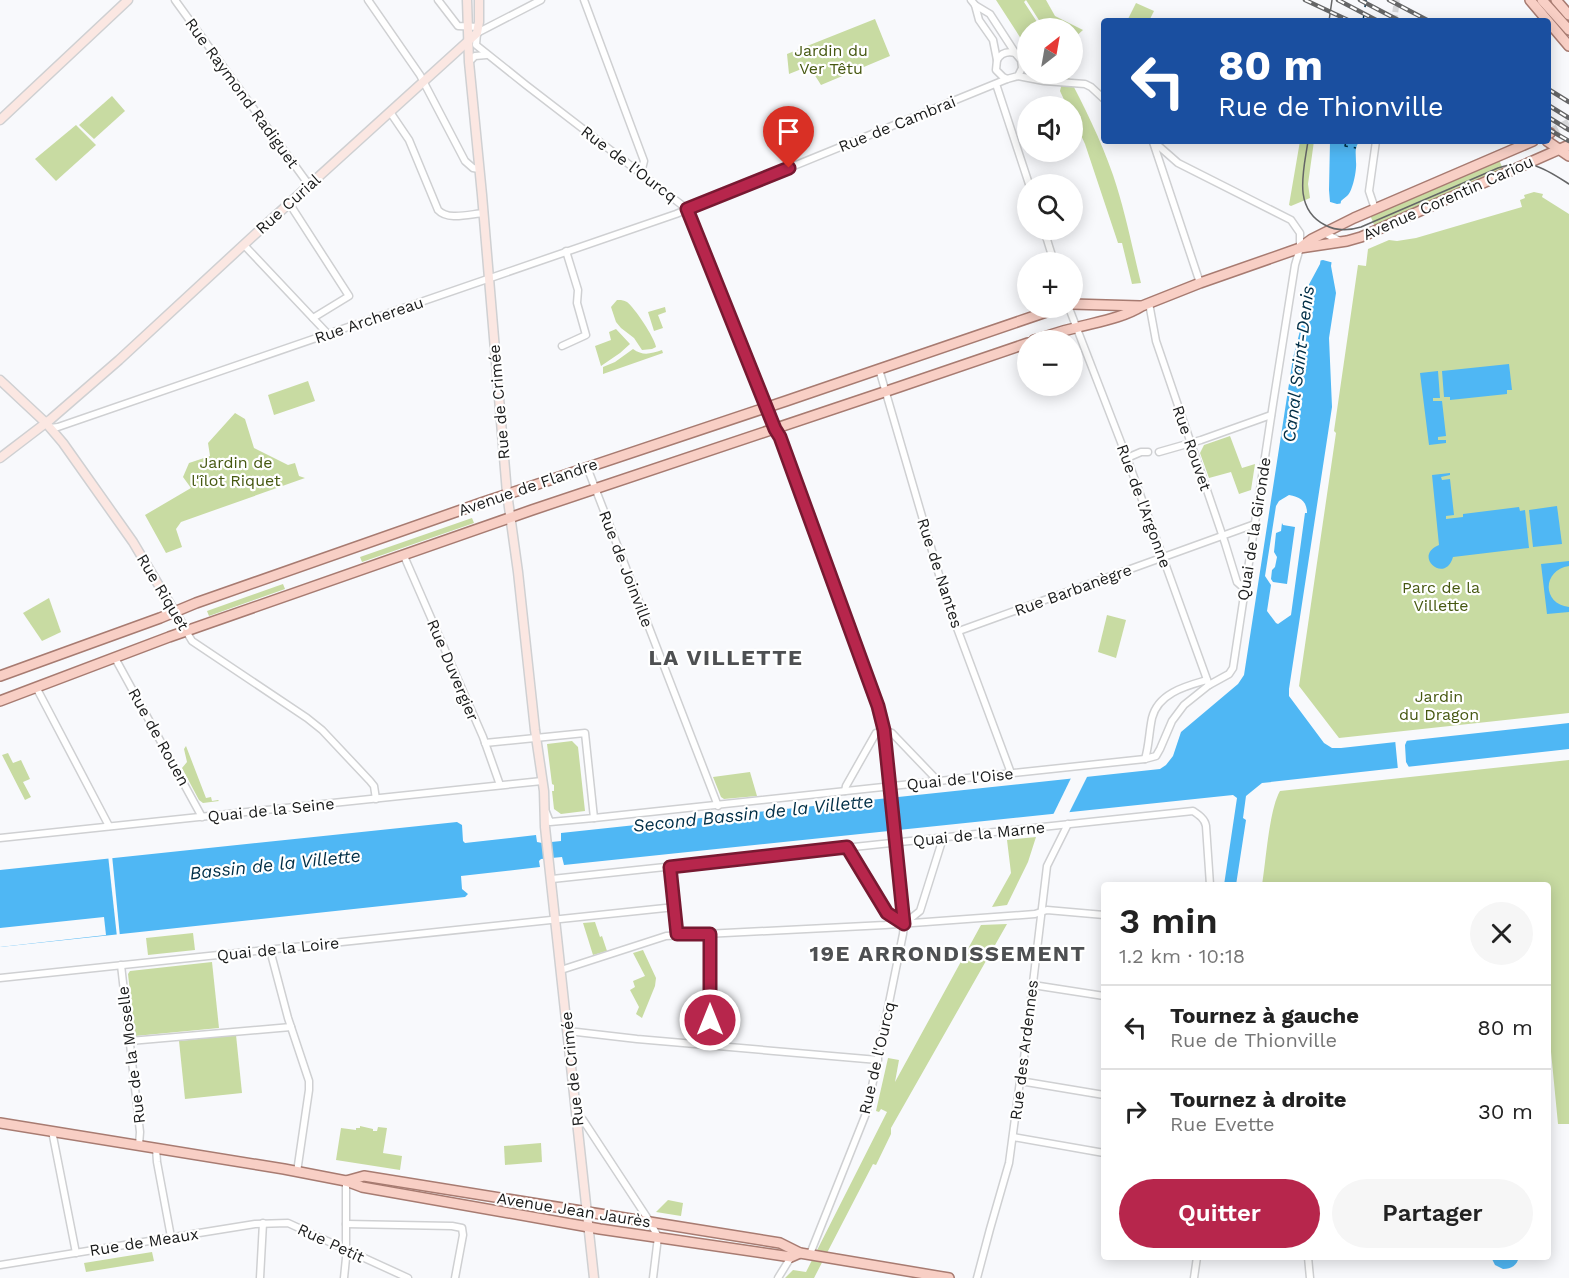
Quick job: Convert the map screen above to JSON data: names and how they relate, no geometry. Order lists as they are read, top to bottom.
{
  "streets": {
    "main road": ["Avenue Corentin Cariou", "Avenue de Flandre", "Avenue Jean Jaurès"],
    "street": [
      "Rue Raymond Radiguet",
      "Rue de Cambrai",
      "Rue de l'Ourcq",
      "Rue Curial",
      "Rue Archereau",
      "Rue de Crimée",
      "Rue Rouvet",
      "Rue de l'Argonne",
      "Quai de la Gironde",
      "Rue de Joinville",
      "Rue de Nantes",
      "Rue Barbanègre",
      "Rue Riquet",
      "Rue Duvergier",
      "Rue de Rouen",
      "Quai de l'Oise",
      "Quai de la Seine",
      "Quai de la Marne",
      "Quai de la Loire",
      "Rue des Ardennes",
      "Rue de la Moselle",
      "Rue de Meaux",
      "Rue Petit"
    ]
  },
  "crossings": [
    ["Rue Raymond Radiguet", "Rue Curial"],
    ["Rue de Cambrai", "Rue de l'Ourcq"],
    ["Rue de Cambrai", "Rue Archereau"],
    ["Rue de l'Ourcq", "Rue Curial"],
    ["Rue de l'Ourcq", "Rue Archereau"],
    ["Rue de l'Ourcq", "Avenue de Flandre"],
    ["Rue de l'Ourcq", "Avenue Jean Jaurès"],
    ["Avenue Corentin Cariou", "Rue Rouvet"],
    ["Avenue Corentin Cariou", "Quai de la Gironde"],
    ["Rue Curial", "Rue Archereau"],
    ["Rue Curial", "Rue de Crimée"],
    ["Rue Curial", "Rue Riquet"],
    ["Rue Archereau", "Rue de Crimée"],
    ["Rue Archereau", "Rue Riquet"],
    ["Rue de Crimée", "Avenue de Flandre"],
    ["Rue de Crimée", "Quai de l'Oise"],
    ["Rue de Crimée", "Quai de la Seine"],
    ["Rue de Crimée", "Quai de la Marne"],
    ["Rue de Crimée", "Quai de la Loire"],
    ["Rue de Crimée", "Avenue Jean Jaurès"],
    ["Rue Rouvet", "Quai de la Gironde"],
    ["Rue Rouvet", "Rue Barbanègre"],
    ["Avenue de Flandre", "Rue de Joinville"],
    ["Avenue de Flandre", "Rue de Nantes"],
    ["Avenue de Flandre", "Rue Riquet"],
    ["Avenue de Flandre", "Rue Duvergier"],
    ["Avenue de Flandre", "Rue de Rouen"],
    ["Rue de l'Argonne", "Quai de la Gironde"],
    ["Rue de l'Argonne", "Rue Barbanègre"],
    ["Quai de la Gironde", "Rue Barbanègre"],
    ["Rue de Joinville", "Quai de l'Oise"],
    ["Rue de Nantes", "Rue Barbanègre"],
    ["Rue de Nantes", "Quai de l'Oise"],
    ["Rue Riquet", "Quai de la Seine"],
    ["Rue Duvergier", "Quai de la Seine"],
    ["Rue de Rouen", "Quai de la Seine"],
    ["Quai de la Marne", "Rue des Ardennes"],
    ["Quai de la Loire", "Rue de la Moselle"],
    ["Rue de la Moselle", "Avenue Jean Jaurès"],
    ["Rue de Meaux", "Rue Petit"]
  ],
  "districts": ["LA VILLETTE", "19E ARRONDISSEMENT"],
  "water": ["Canal Saint-Denis", "Second Bassin de la Villette", "Bassin de la Villette"],
  "parks": [
    "Jardin du Ver Têtu",
    "Jardin de l'îlot Riquet",
    "Parc de la Villette",
    "Jardin du Dragon"
  ],
  "north": "top right",
  "page": {
    "map_buttons": ["+", "−"],
    "turn": ["80 m", "Rue de Thionville"],
    "heading": ["3 min", "1.2 km · 10:18"],
    "list": [
      {
        "name": "Tournez à gauche",
        "note": "Rue de Thionville",
        "value": "80 m"
      },
      {
        "name": "Tournez à droite",
        "note": "Rue Evette",
        "value": "30 m"
      }
    ],
    "buttons": ["Quitter", "Partager"]
  }
}
